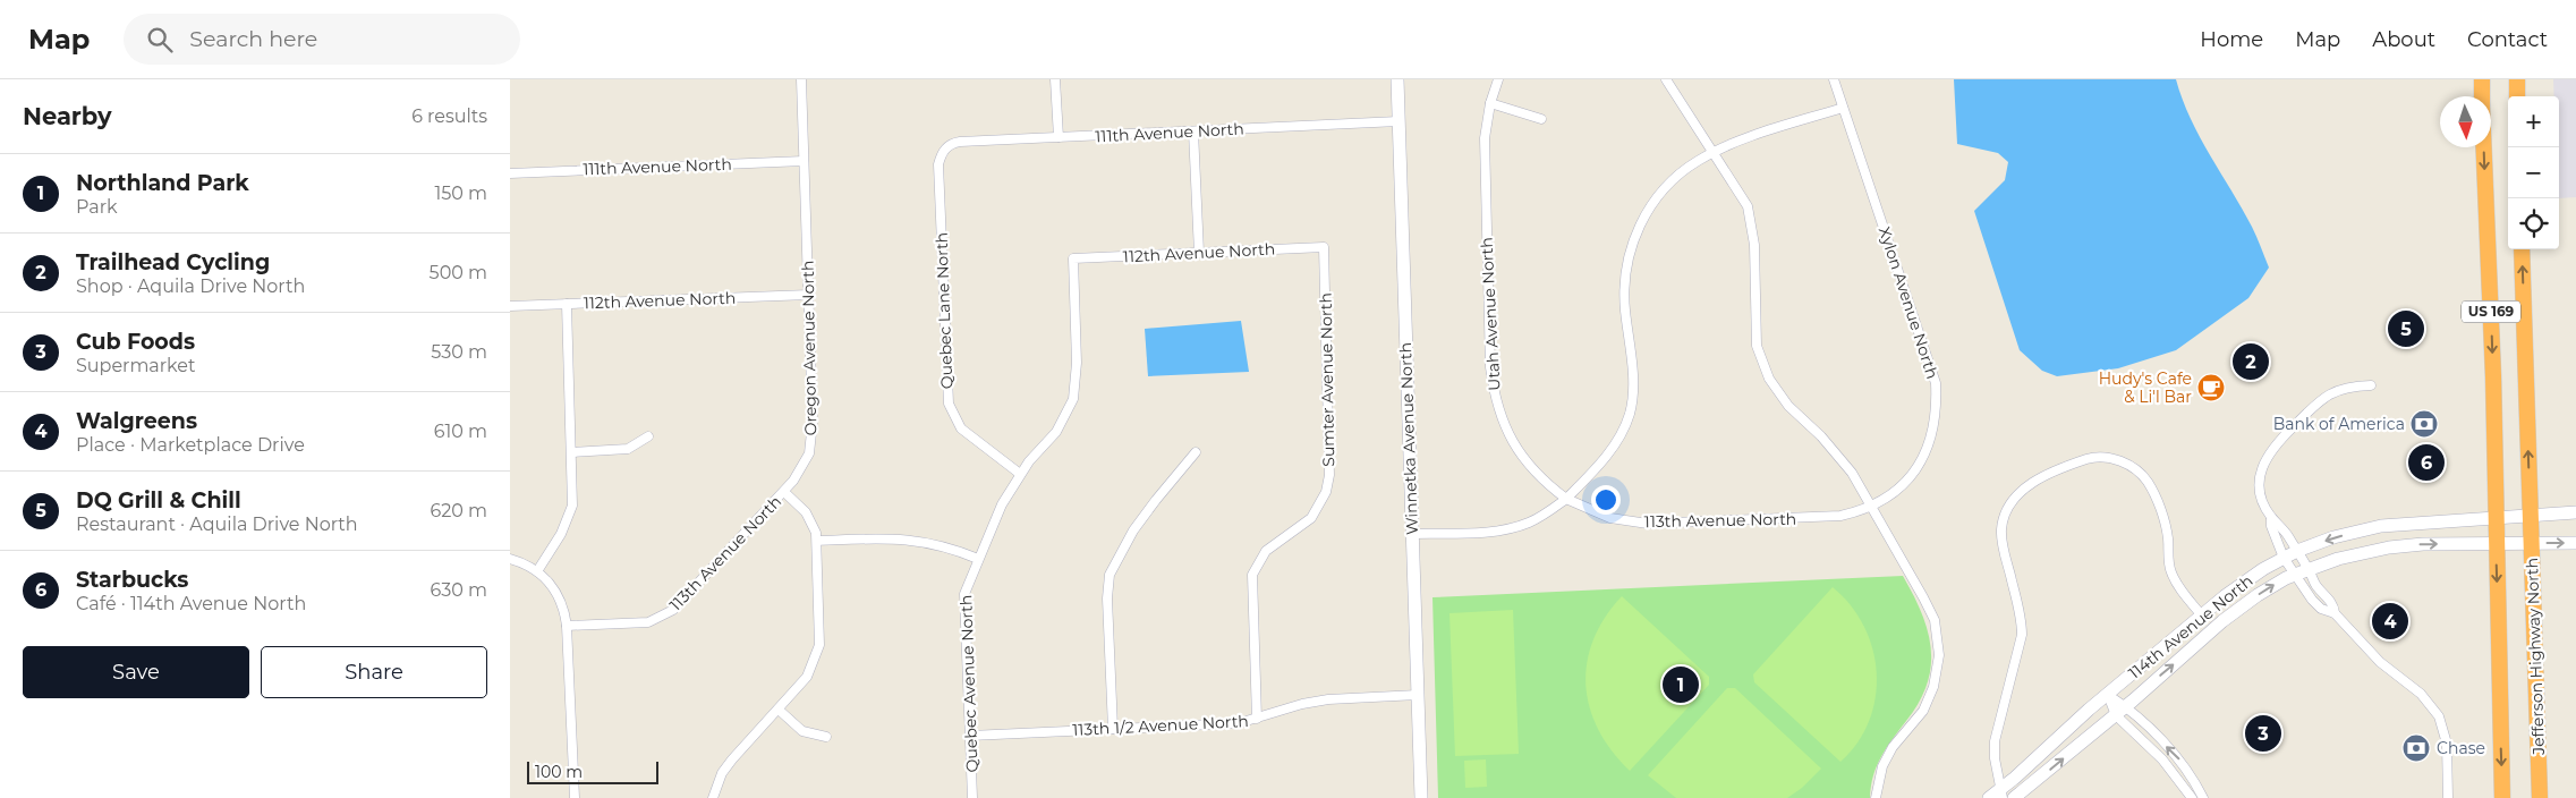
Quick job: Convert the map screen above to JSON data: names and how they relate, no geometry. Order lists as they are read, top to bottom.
{
  "streets": {
    "highway": ["US 169", "Jefferson Highway North"],
    "street": [
      "111th Avenue North",
      "112th Avenue North",
      "Xylon Avenue North",
      "Quebec Lane North",
      "Utah Avenue North",
      "Oregon Avenue North",
      "Sumter Avenue North",
      "Winnetka Avenue North",
      "113th Avenue North",
      "114th Avenue North",
      "Quebec Avenue North",
      "113th 1/2 Avenue North"
    ]
  },
  "crossings": [
    ["111th Avenue North", "Quebec Lane North"],
    ["111th Avenue North", "Oregon Avenue North"],
    ["111th Avenue North", "Winnetka Avenue North"],
    ["112th Avenue North", "Oregon Avenue North"],
    ["112th Avenue North", "Sumter Avenue North"],
    ["112th Avenue North", "Quebec Avenue North"],
    ["Xylon Avenue North", "113th Avenue North"],
    ["Quebec Lane North", "Quebec Avenue North"],
    ["US 169", "114th Avenue North"],
    ["US 169", "Jefferson Highway North"],
    ["Utah Avenue North", "113th Avenue North"],
    ["Oregon Avenue North", "113th Avenue North"],
    ["Sumter Avenue North", "113th 1/2 Avenue North"],
    ["Winnetka Avenue North", "113th 1/2 Avenue North"],
    ["114th Avenue North", "Jefferson Highway North"],
    ["Quebec Avenue North", "113th 1/2 Avenue North"]
  ],
  "places": {
    "cafe": ["Hudy's Cafe & Li'l Bar"],
    "bank": ["Bank of America", "Chase"]
  },
  "scale_bar": "100 m",
  "north": "bottom",
  "page": {
    "header": "Map",
    "search": "Search here",
    "nav": [
      "Home",
      "Map",
      "About",
      "Contact"
    ],
    "heading": ["Nearby", "6 results"],
    "map_buttons": ["+", "−"],
    "list": [
      {
        "mark": "1",
        "name": "Northland Park",
        "note": "Park",
        "value": "150 m"
      },
      {
        "mark": "2",
        "name": "Trailhead Cycling",
        "note": "Shop · Aquila Drive North",
        "value": "500 m"
      },
      {
        "mark": "3",
        "name": "Cub Foods",
        "note": "Supermarket",
        "value": "530 m"
      },
      {
        "mark": "4",
        "name": "Walgreens",
        "note": "Place · Marketplace Drive",
        "value": "610 m"
      },
      {
        "mark": "5",
        "name": "DQ Grill & Chill",
        "note": "Restaurant · Aquila Drive North",
        "value": "620 m"
      },
      {
        "mark": "6",
        "name": "Starbucks",
        "note": "Café · 114th Avenue North",
        "value": "630 m"
      }
    ],
    "pins": [
      "5",
      "2",
      "6",
      "4",
      "1",
      "3"
    ],
    "buttons": ["Save", "Share"],
    "scale": "100 m"
  }
}
